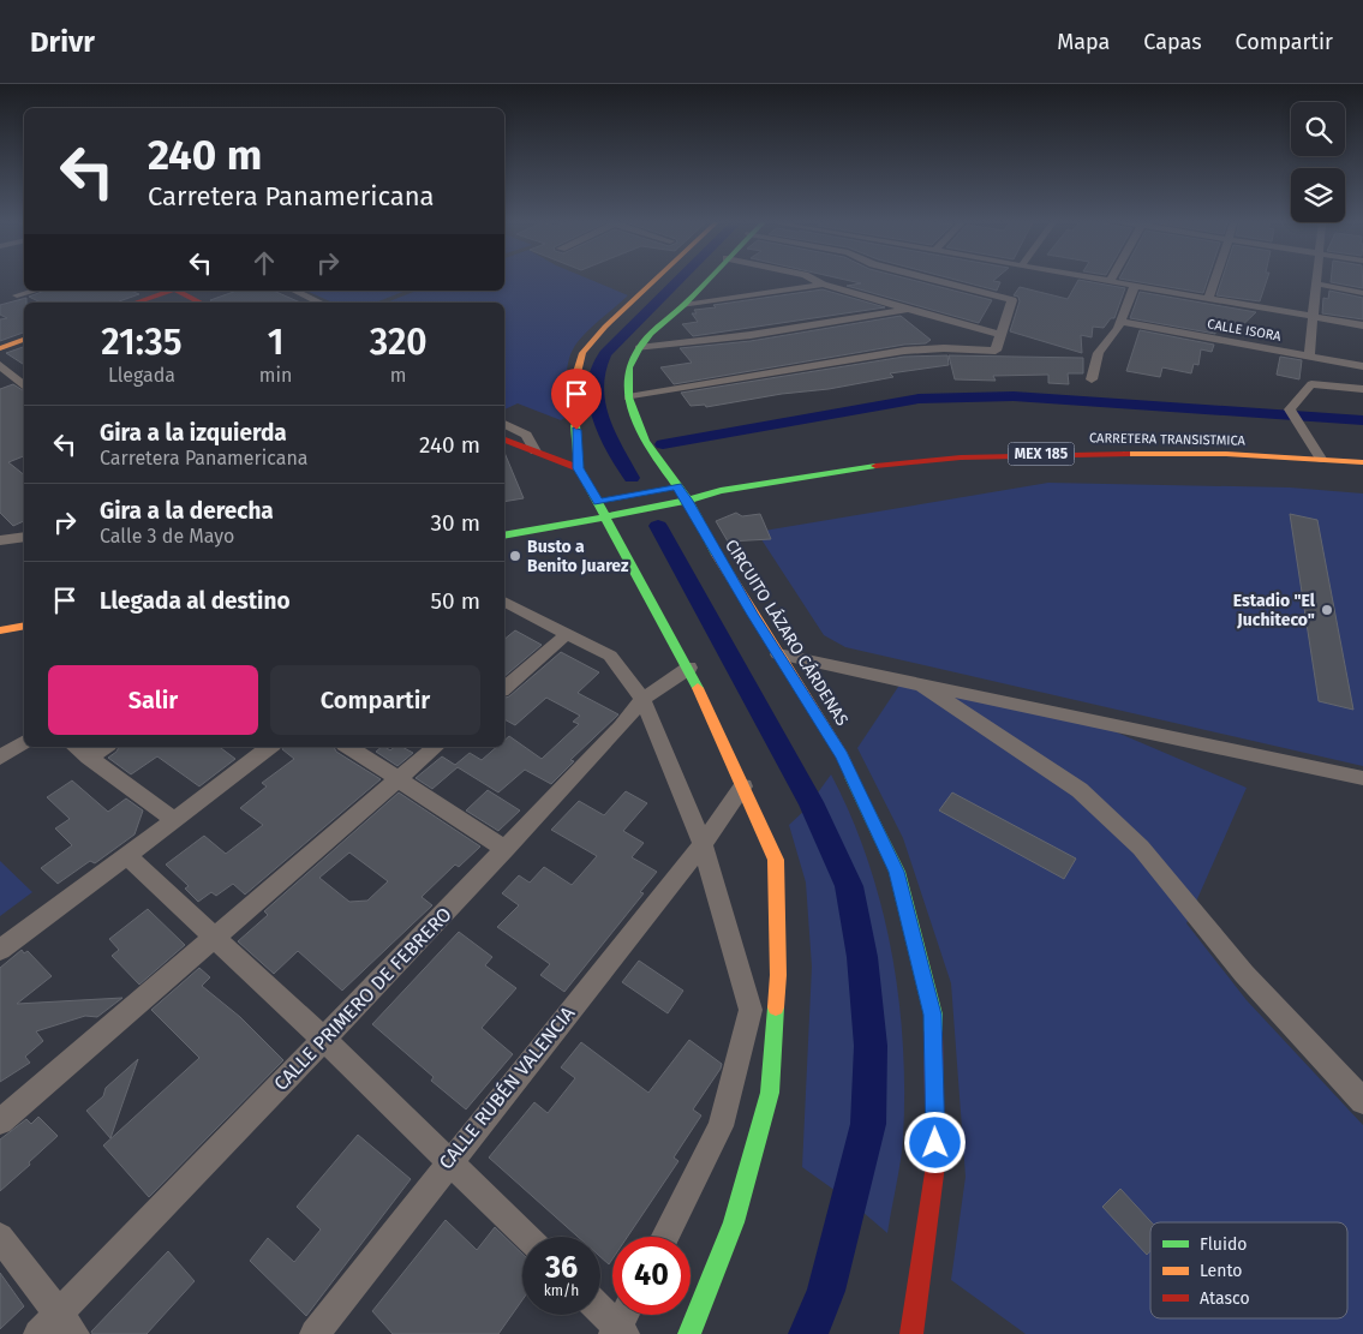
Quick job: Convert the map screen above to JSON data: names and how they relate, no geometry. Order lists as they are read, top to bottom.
{
  "streets": {
    "street": [
      "CALLE ISORA",
      "CARRETERA TRANSISTMICA",
      "MEX 185",
      "CIRCUITO LÁZARO CÁRDENAS",
      "CALLE PRIMERO DE FEBRERO",
      "CALLE RUBÉN VALENCIA"
    ]
  },
  "crossings": [
    ["CARRETERA TRANSISTMICA", "MEX 185"],
    ["MEX 185", "CIRCUITO LÁZARO CÁRDENAS"]
  ],
  "places": ["Busto a Benito Juarez", "Estadio \"El Juchiteco\""],
  "legend": ["Fluido", "Lento", "Atasco"],
  "page": {
    "header": "Drivr",
    "nav": ["Mapa", "Capas", "Compartir"],
    "turn": ["240 m", "Carretera Panamericana"],
    "eta": [
      "21:35",
      "Llegada",
      "1",
      "min",
      "320",
      "m"
    ],
    "list": [
      {
        "name": "Gira a la izquierda",
        "note": "Carretera Panamericana",
        "value": "240 m"
      },
      {
        "name": "Gira a la derecha",
        "note": "Calle 3 de Mayo",
        "value": "30 m"
      },
      {
        "name": "Llegada al destino",
        "value": "50 m"
      }
    ],
    "buttons": ["Salir", "Compartir"],
    "speed": "36 km/h",
    "limit": "40"
  }
}
